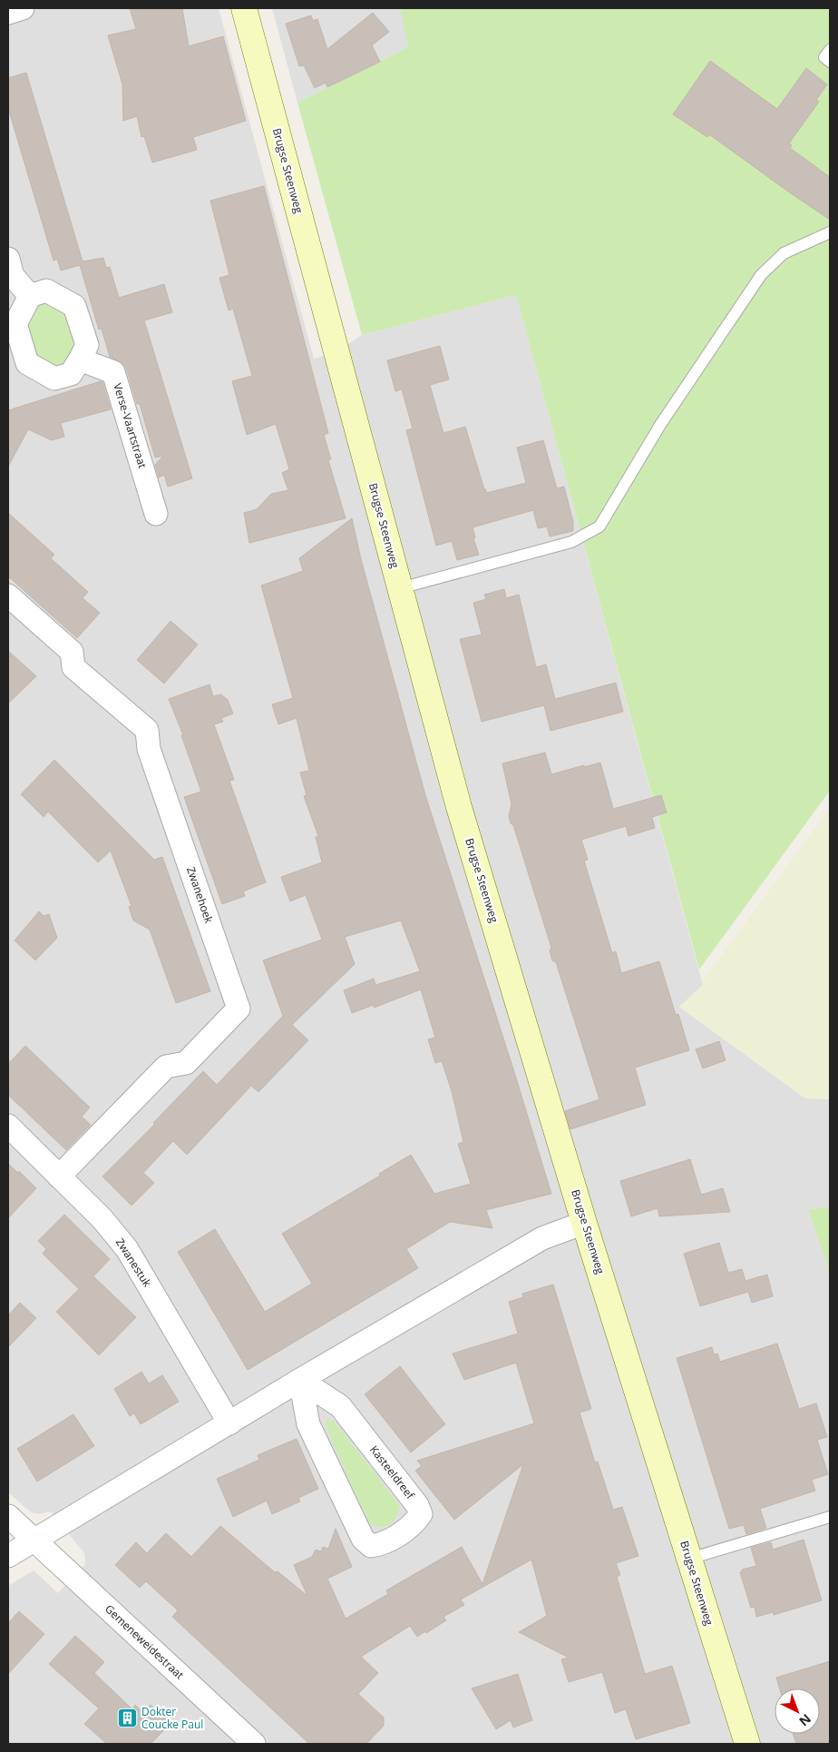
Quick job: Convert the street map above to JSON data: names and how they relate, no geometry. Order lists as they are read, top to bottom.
{
  "streets": {
    "main road": ["Brugse Steenweg"],
    "street": [
      "Verse-Vaartstraat",
      "Zwanehoek",
      "Zwanestuk",
      "Kasteeldreef",
      "Gemeneweidestraat"
    ]
  },
  "crossings": [
    ["Zwanehoek", "Zwanestuk"]
  ],
  "places": {
    "building": ["Dokter Coucke Paul"]
  },
  "north": "bottom right"
}
